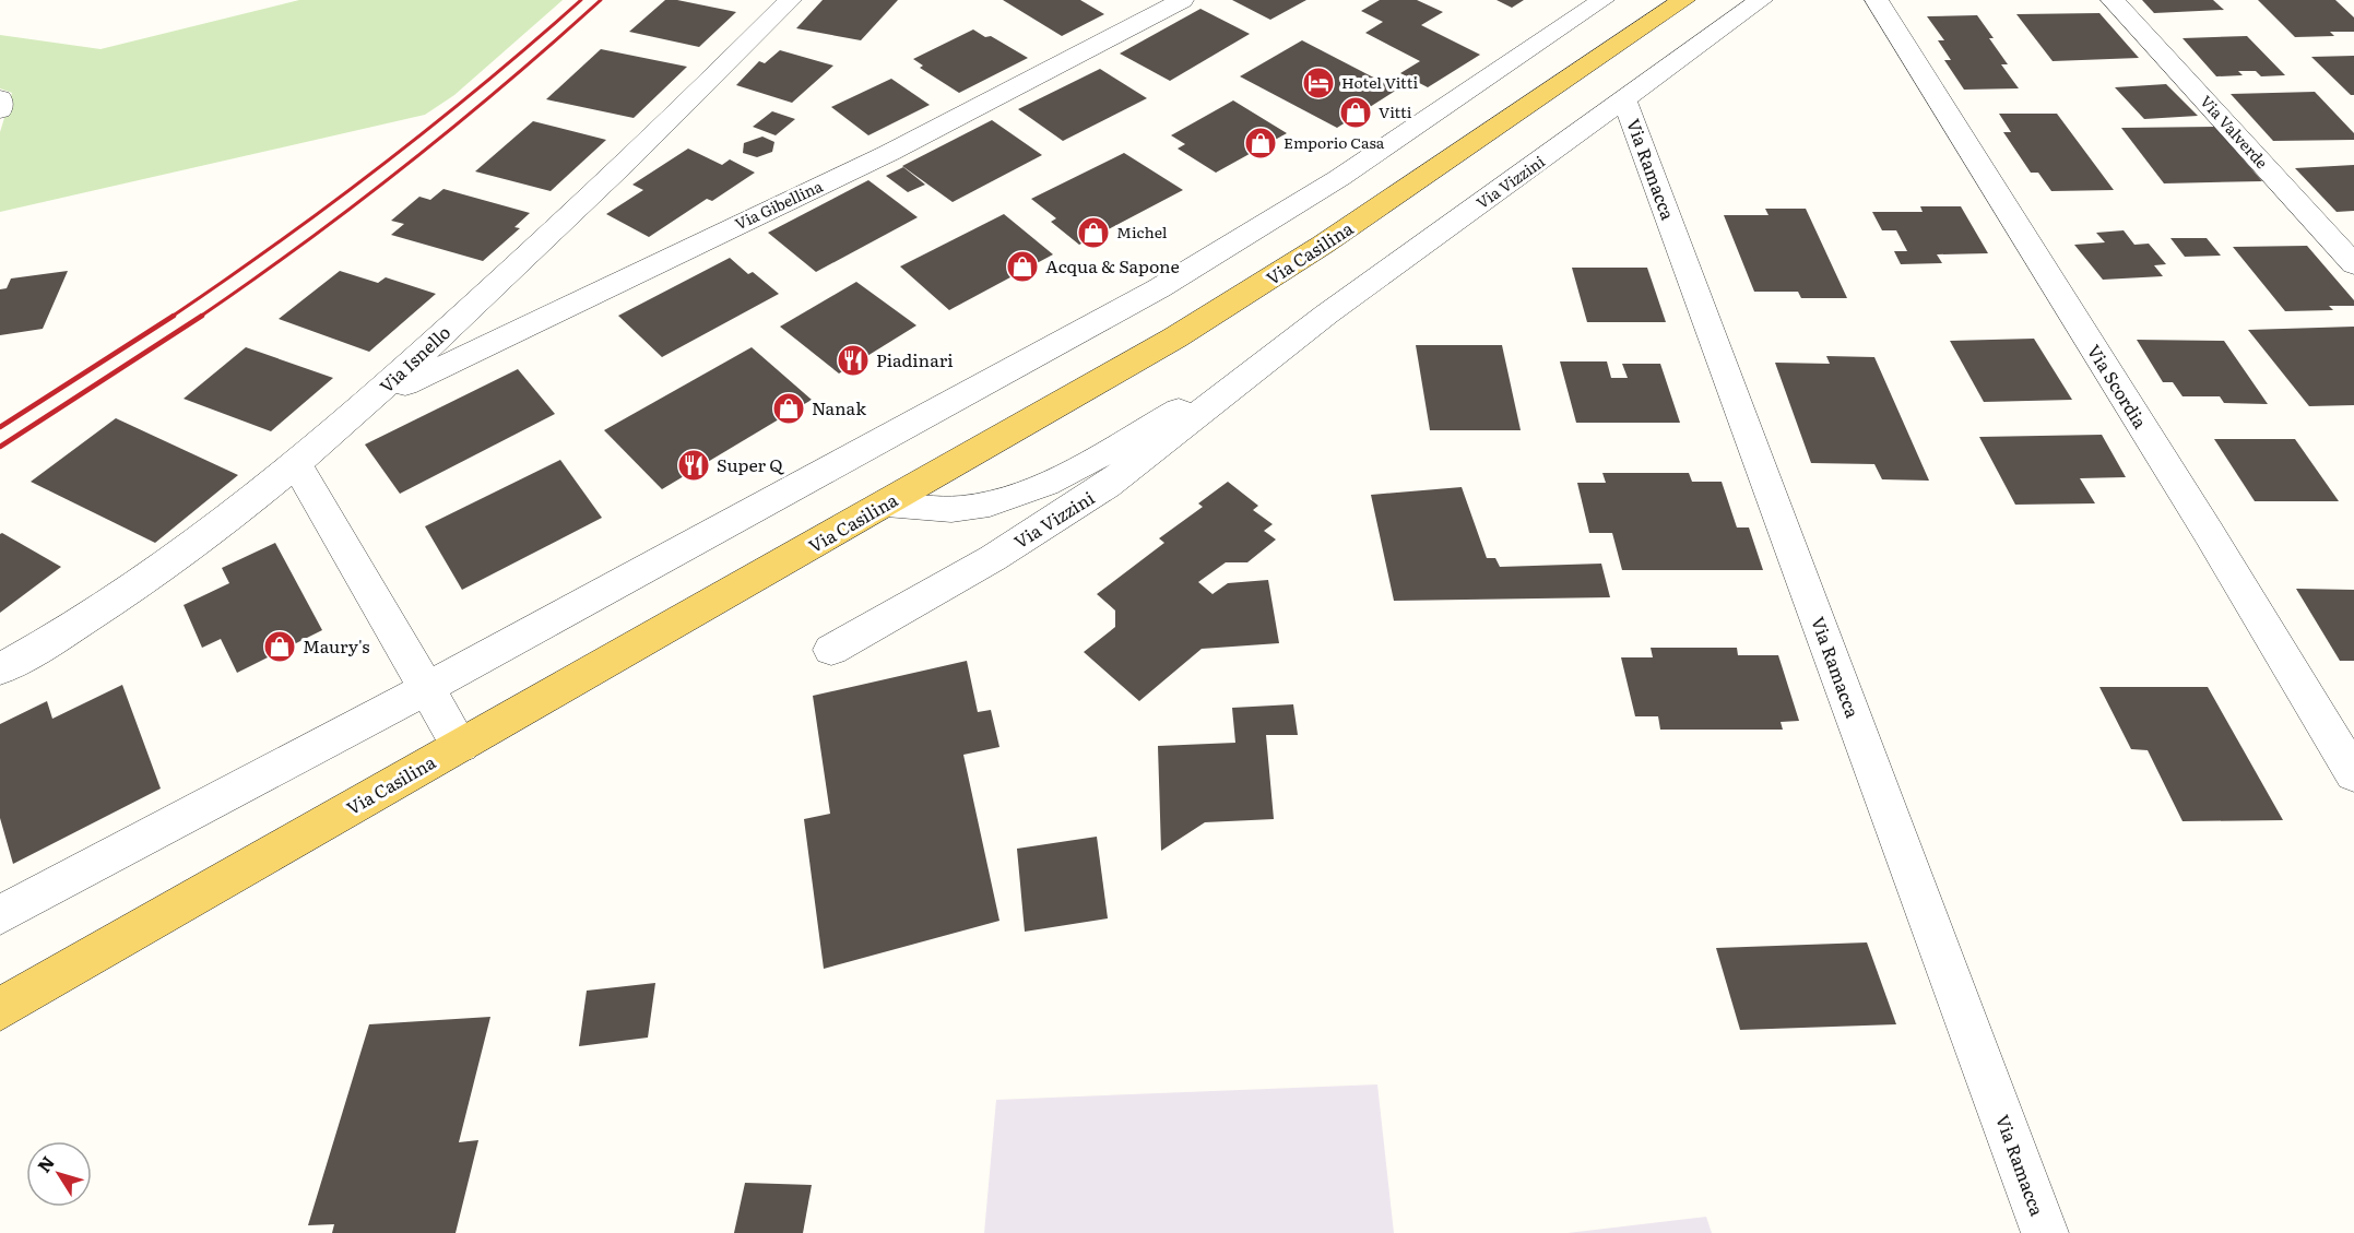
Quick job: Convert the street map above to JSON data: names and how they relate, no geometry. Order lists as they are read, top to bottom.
{
  "streets": {
    "main road": ["Via Casilina"],
    "street": [
      "Via Valverde",
      "Via Ramacca",
      "Via Vizzini",
      "Via Gibellina",
      "Via Isnello",
      "Via Scordia"
    ]
  },
  "crossings": [
    ["Via Ramacca", "Via Vizzini"],
    ["Via Vizzini", "Via Casilina"],
    ["Via Gibellina", "Via Isnello"]
  ],
  "places": {
    "hotel": ["Hotel Vitti"],
    "shop": [
      "Vitti",
      "Emporio Casa",
      "Michel",
      "Acqua & Sapone",
      "Nanak",
      "Maury's"
    ],
    "restaurant": ["Piadinari", "Super Q"]
  },
  "north": "top left"
}
